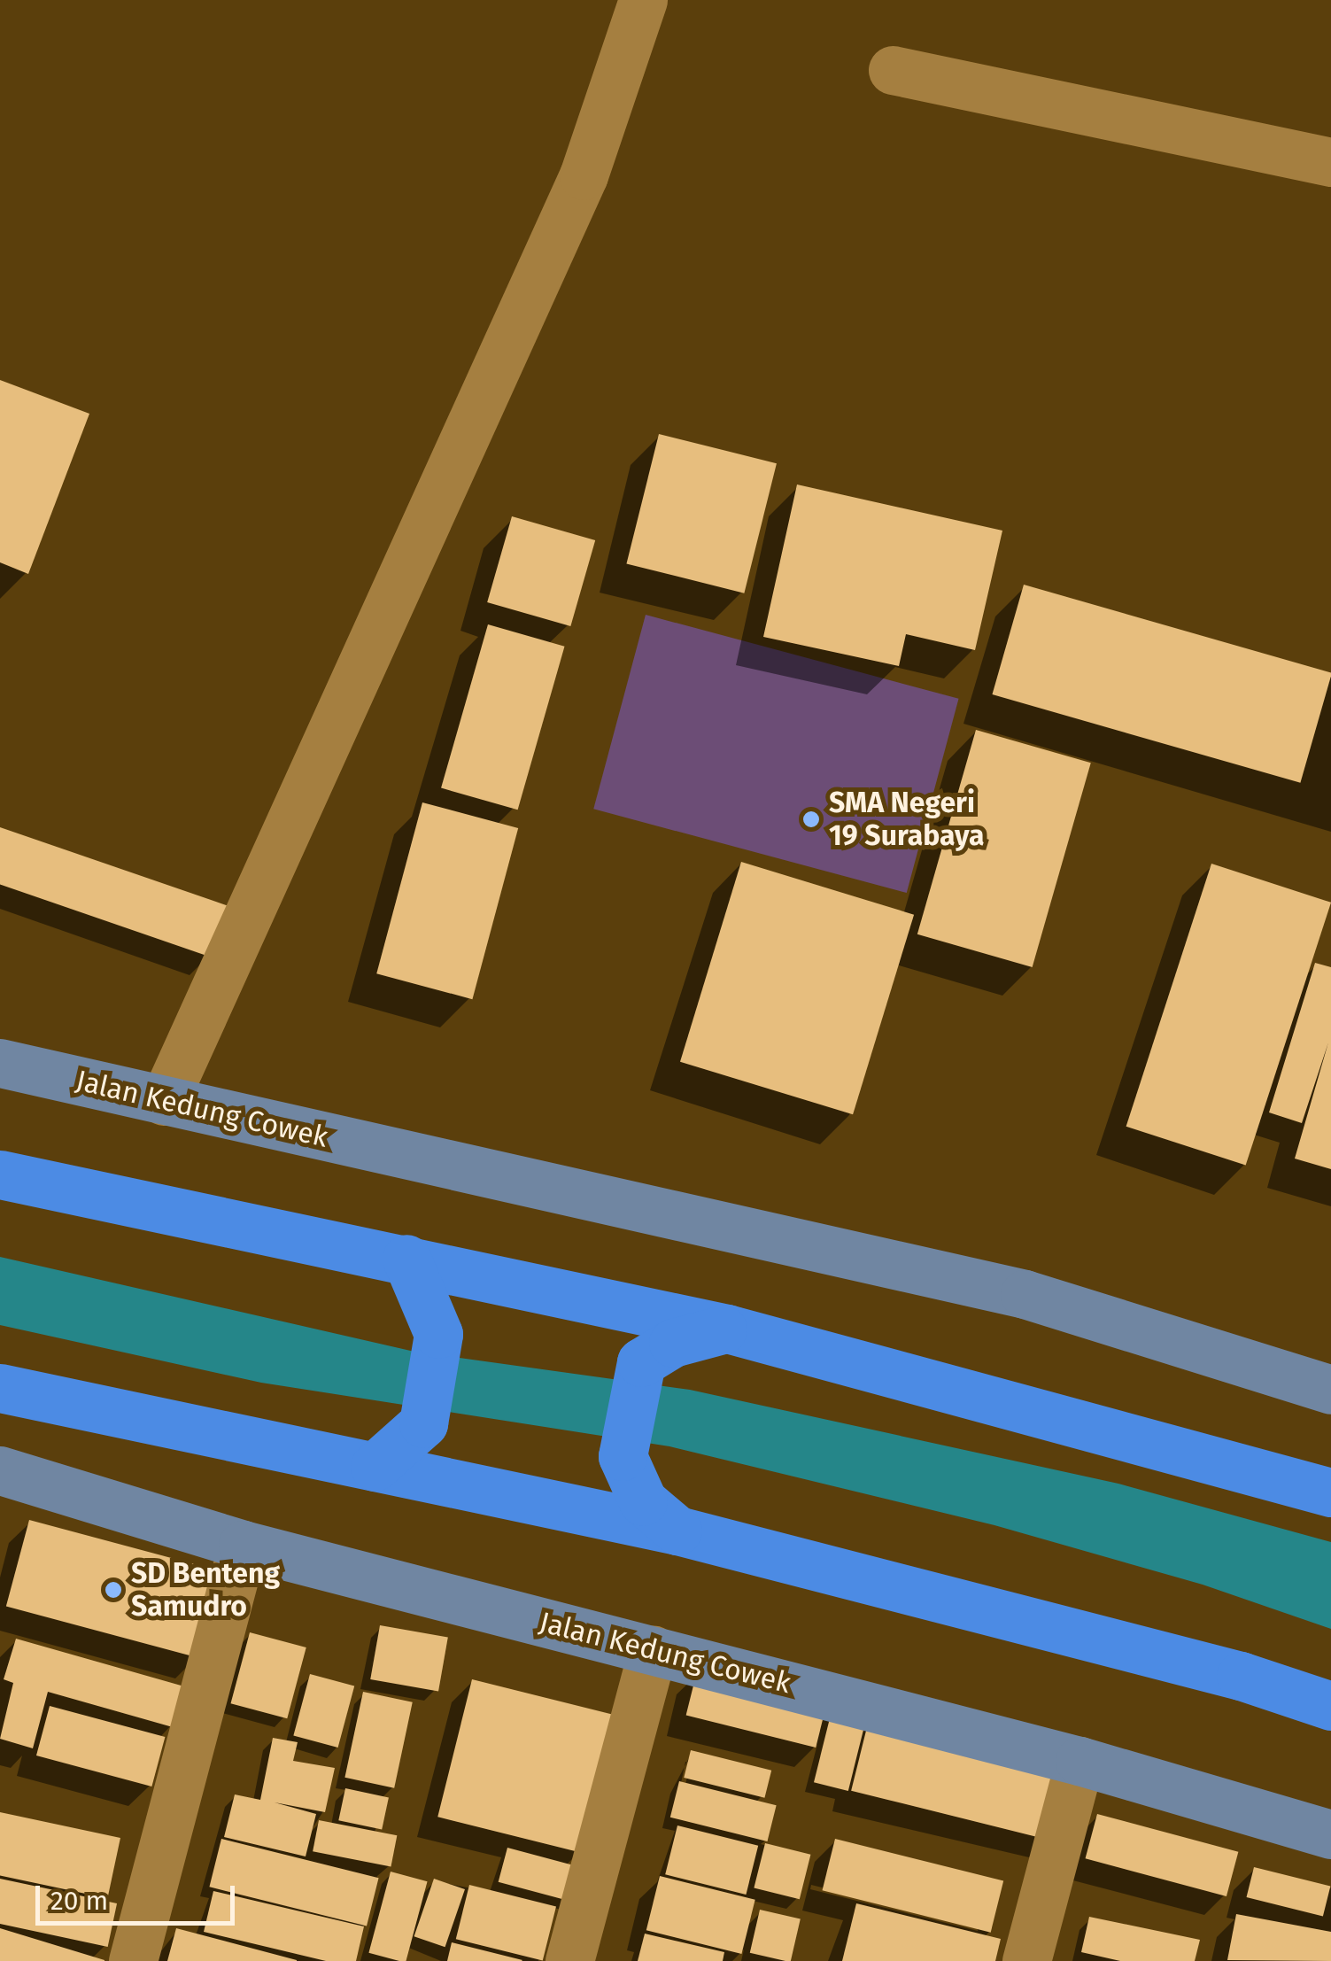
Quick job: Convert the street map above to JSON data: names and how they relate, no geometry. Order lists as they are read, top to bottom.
{
  "streets": {
    "main road": ["Jalan Kedung Cowek"]
  },
  "places": ["SMA Negeri 19 Surabaya", "SD Benteng Samudro"],
  "scale_bar": "20 m"
}
